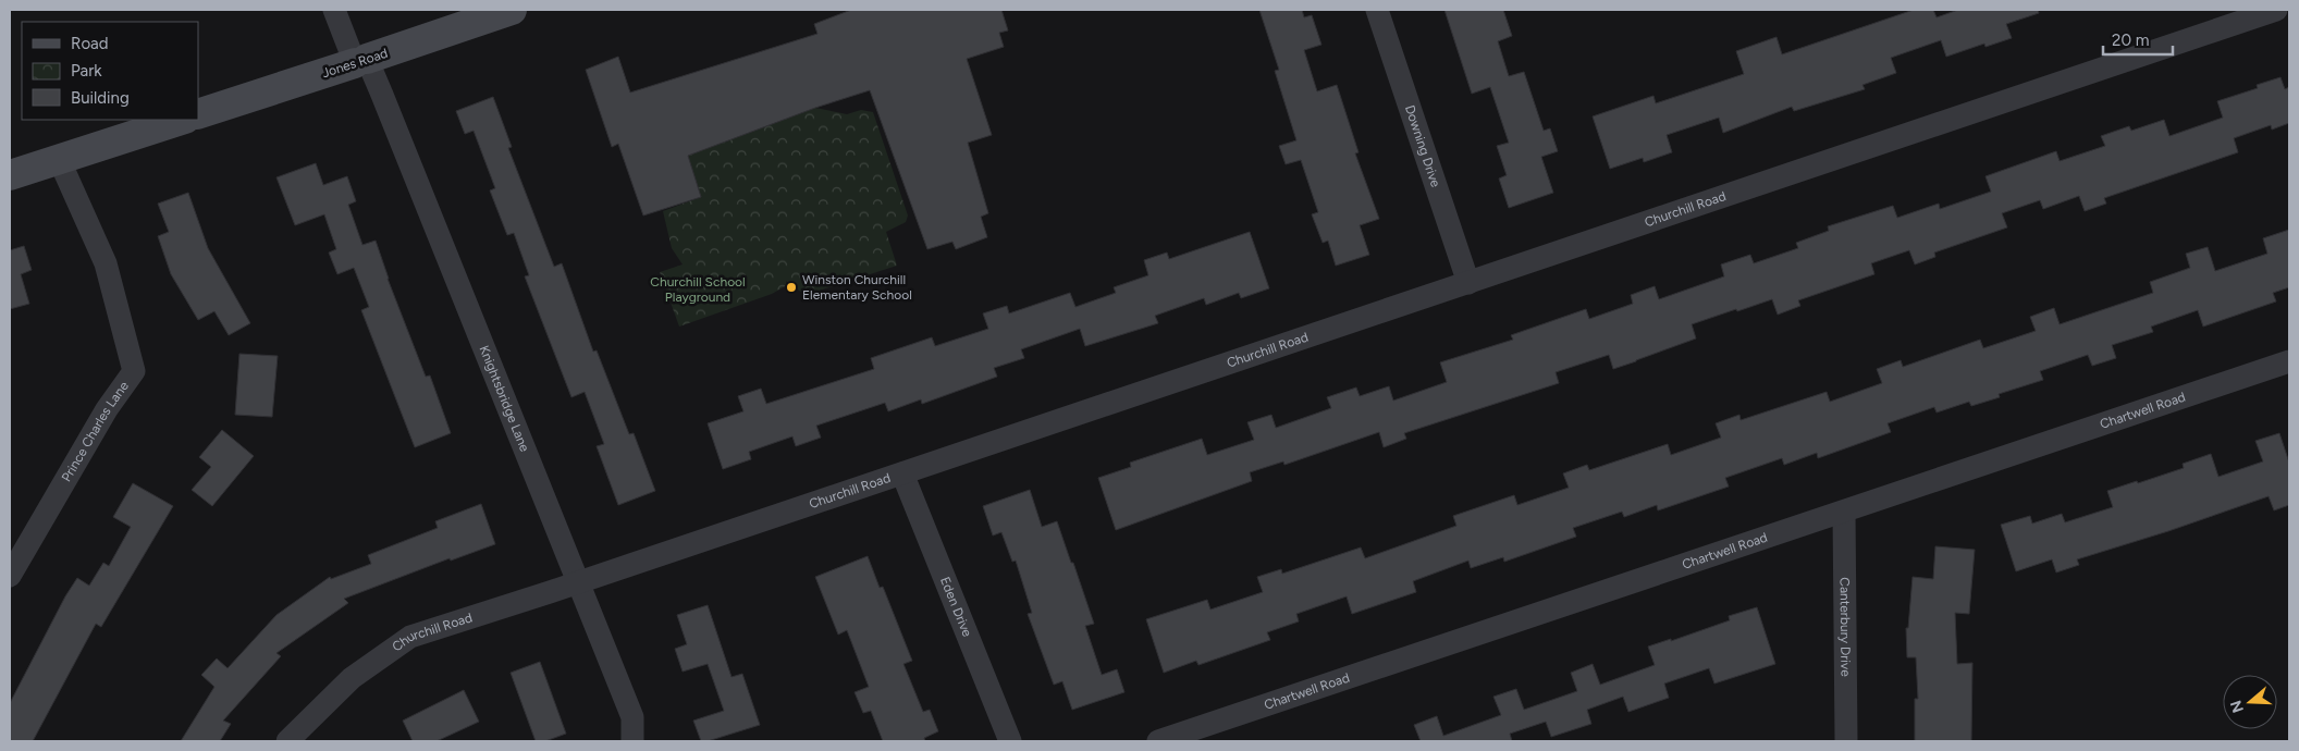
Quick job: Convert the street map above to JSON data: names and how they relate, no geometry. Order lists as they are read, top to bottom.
{
  "streets": {
    "street": [
      "Jones Road",
      "Downing Drive",
      "Churchill Road",
      "Knightsbridge Lane",
      "Chartwell Road",
      "Prince Charles Lane",
      "Eden Drive",
      "Canterbury Drive"
    ]
  },
  "crossings": [
    ["Jones Road", "Knightsbridge Lane"],
    ["Downing Drive", "Churchill Road"],
    ["Churchill Road", "Knightsbridge Lane"],
    ["Churchill Road", "Eden Drive"],
    ["Chartwell Road", "Canterbury Drive"]
  ],
  "parks": ["Churchill School Playground"],
  "places": ["Winston Churchill Elementary School"],
  "legend": ["Road", "Park", "Building"],
  "scale_bar": "20 m",
  "north": "left"
}
